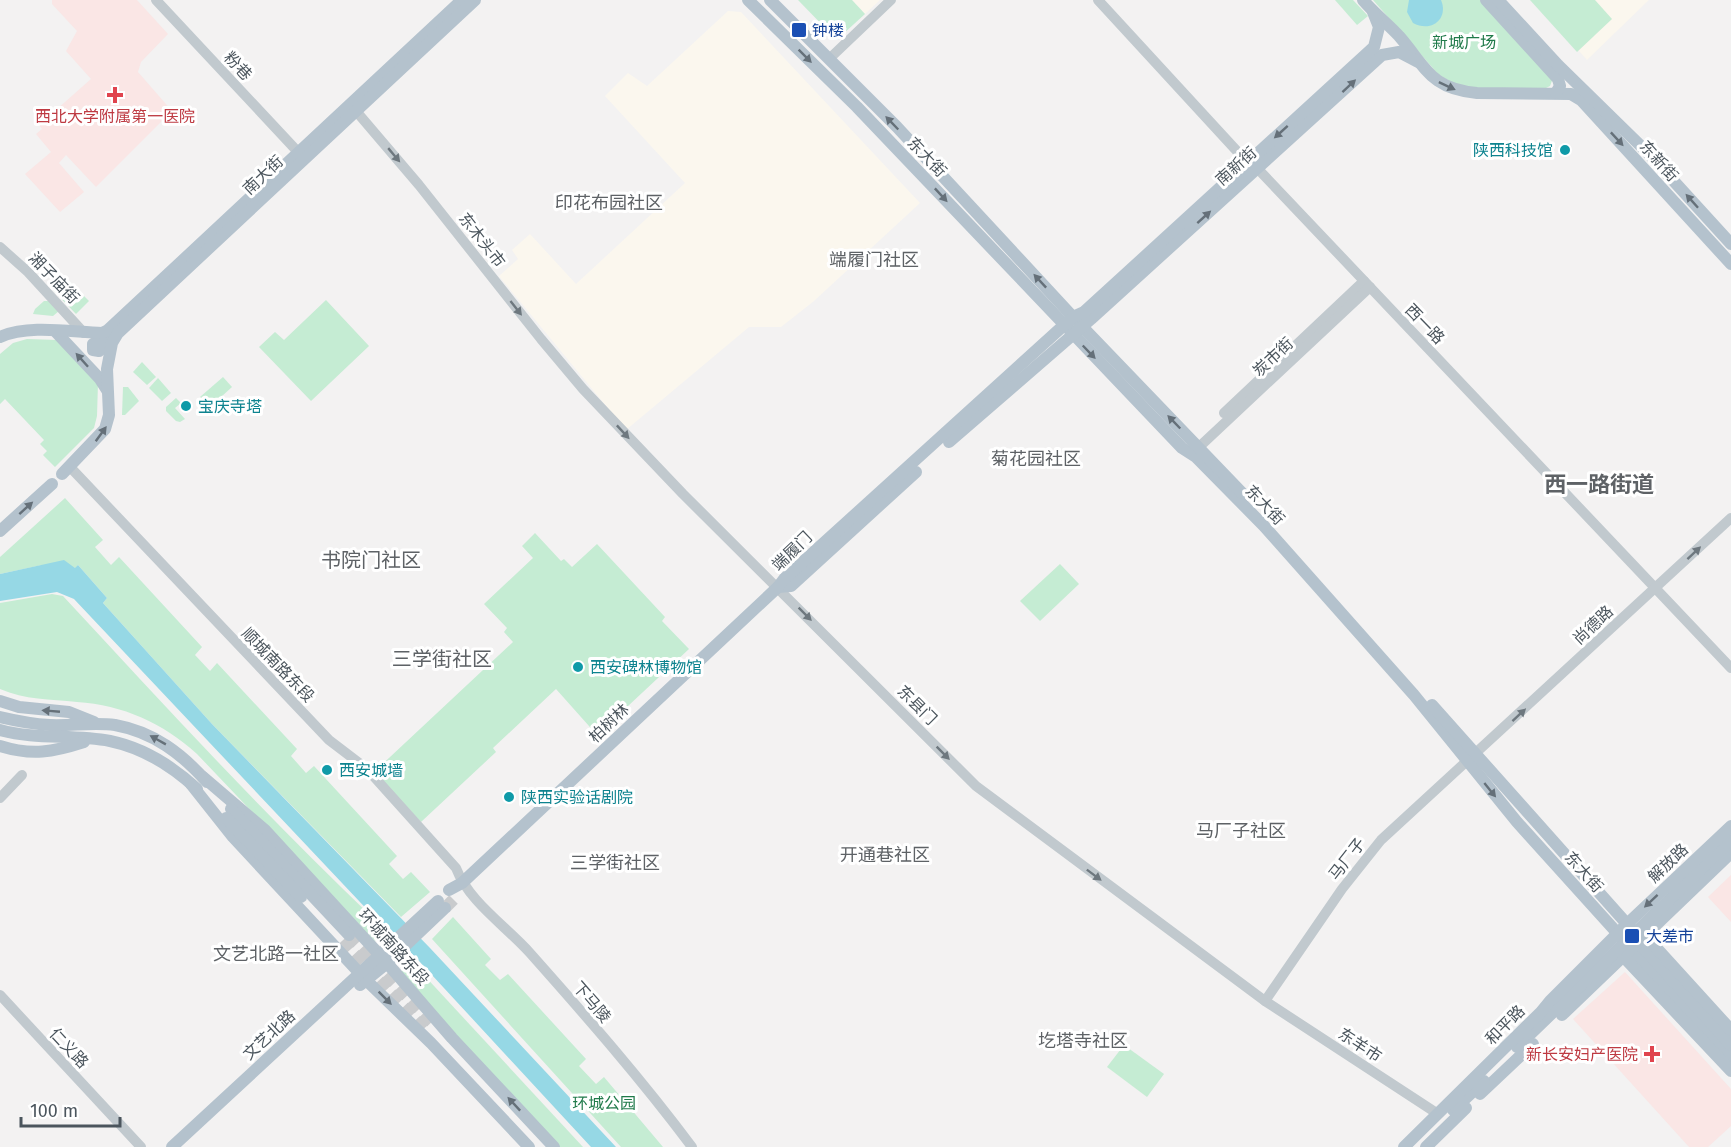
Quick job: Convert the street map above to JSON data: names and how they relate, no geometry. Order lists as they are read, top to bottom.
{
  "streets": {
    "main road": [
      "东大街",
      "东新街",
      "南新街",
      "南大街",
      "端履门",
      "柏树林",
      "解放路",
      "环城南路东段",
      "和平路",
      "文艺北路"
    ],
    "street": [
      "粉巷",
      "东木头市",
      "湘子庙街",
      "西一路",
      "炭市街",
      "尚德路",
      "顺城南路东段",
      "东县门",
      "马厂子",
      "下马陵",
      "东羊市",
      "仁义路"
    ]
  },
  "crossings": [
    ["粉巷", "南大街"],
    ["东大街", "南新街"],
    ["东大街", "炭市街"],
    ["东大街", "端履门"],
    ["东大街", "尚德路"],
    ["东大街", "马厂子"],
    ["东大街", "解放路"],
    ["东大街", "和平路"],
    ["东新街", "南新街"],
    ["南新街", "西一路"],
    ["南新街", "端履门"],
    ["南大街", "东木头市"],
    ["南大街", "湘子庙街"],
    ["南大街", "顺城南路东段"],
    ["东木头市", "东县门"],
    ["西一路", "炭市街"],
    ["西一路", "尚德路"],
    ["端履门", "东县门"],
    ["端履门", "柏树林"],
    ["尚德路", "马厂子"],
    ["顺城南路东段", "柏树林"],
    ["顺城南路东段", "下马陵"],
    ["东县门", "柏树林"],
    ["东县门", "马厂子"],
    ["东县门", "东羊市"],
    ["柏树林", "下马陵"],
    ["马厂子", "东羊市"],
    ["解放路", "和平路"],
    ["环城南路东段", "文艺北路"],
    ["和平路", "东羊市"]
  ],
  "one_way": ["东木头市", "尚德路", "东县门"],
  "districts": [
    "印花布园社区",
    "端履门社区",
    "菊花园社区",
    "西一路街道",
    "书院门社区",
    "三学街社区",
    "马厂子社区",
    "开通巷社区",
    "三学街社区",
    "文艺北路一社区",
    "圪塔寺社区"
  ],
  "parks": ["新城广场", "环城公园"],
  "places": {
    "transit": ["钟楼", "大差市"],
    "health": ["西北大学附属第一医院", "新长安妇产医院"],
    "other": [
      "陕西科技馆",
      "宝庆寺塔",
      "西安碑林博物馆",
      "西安城墙",
      "陕西实验话剧院"
    ]
  },
  "scale_bar": "100 m"
}
